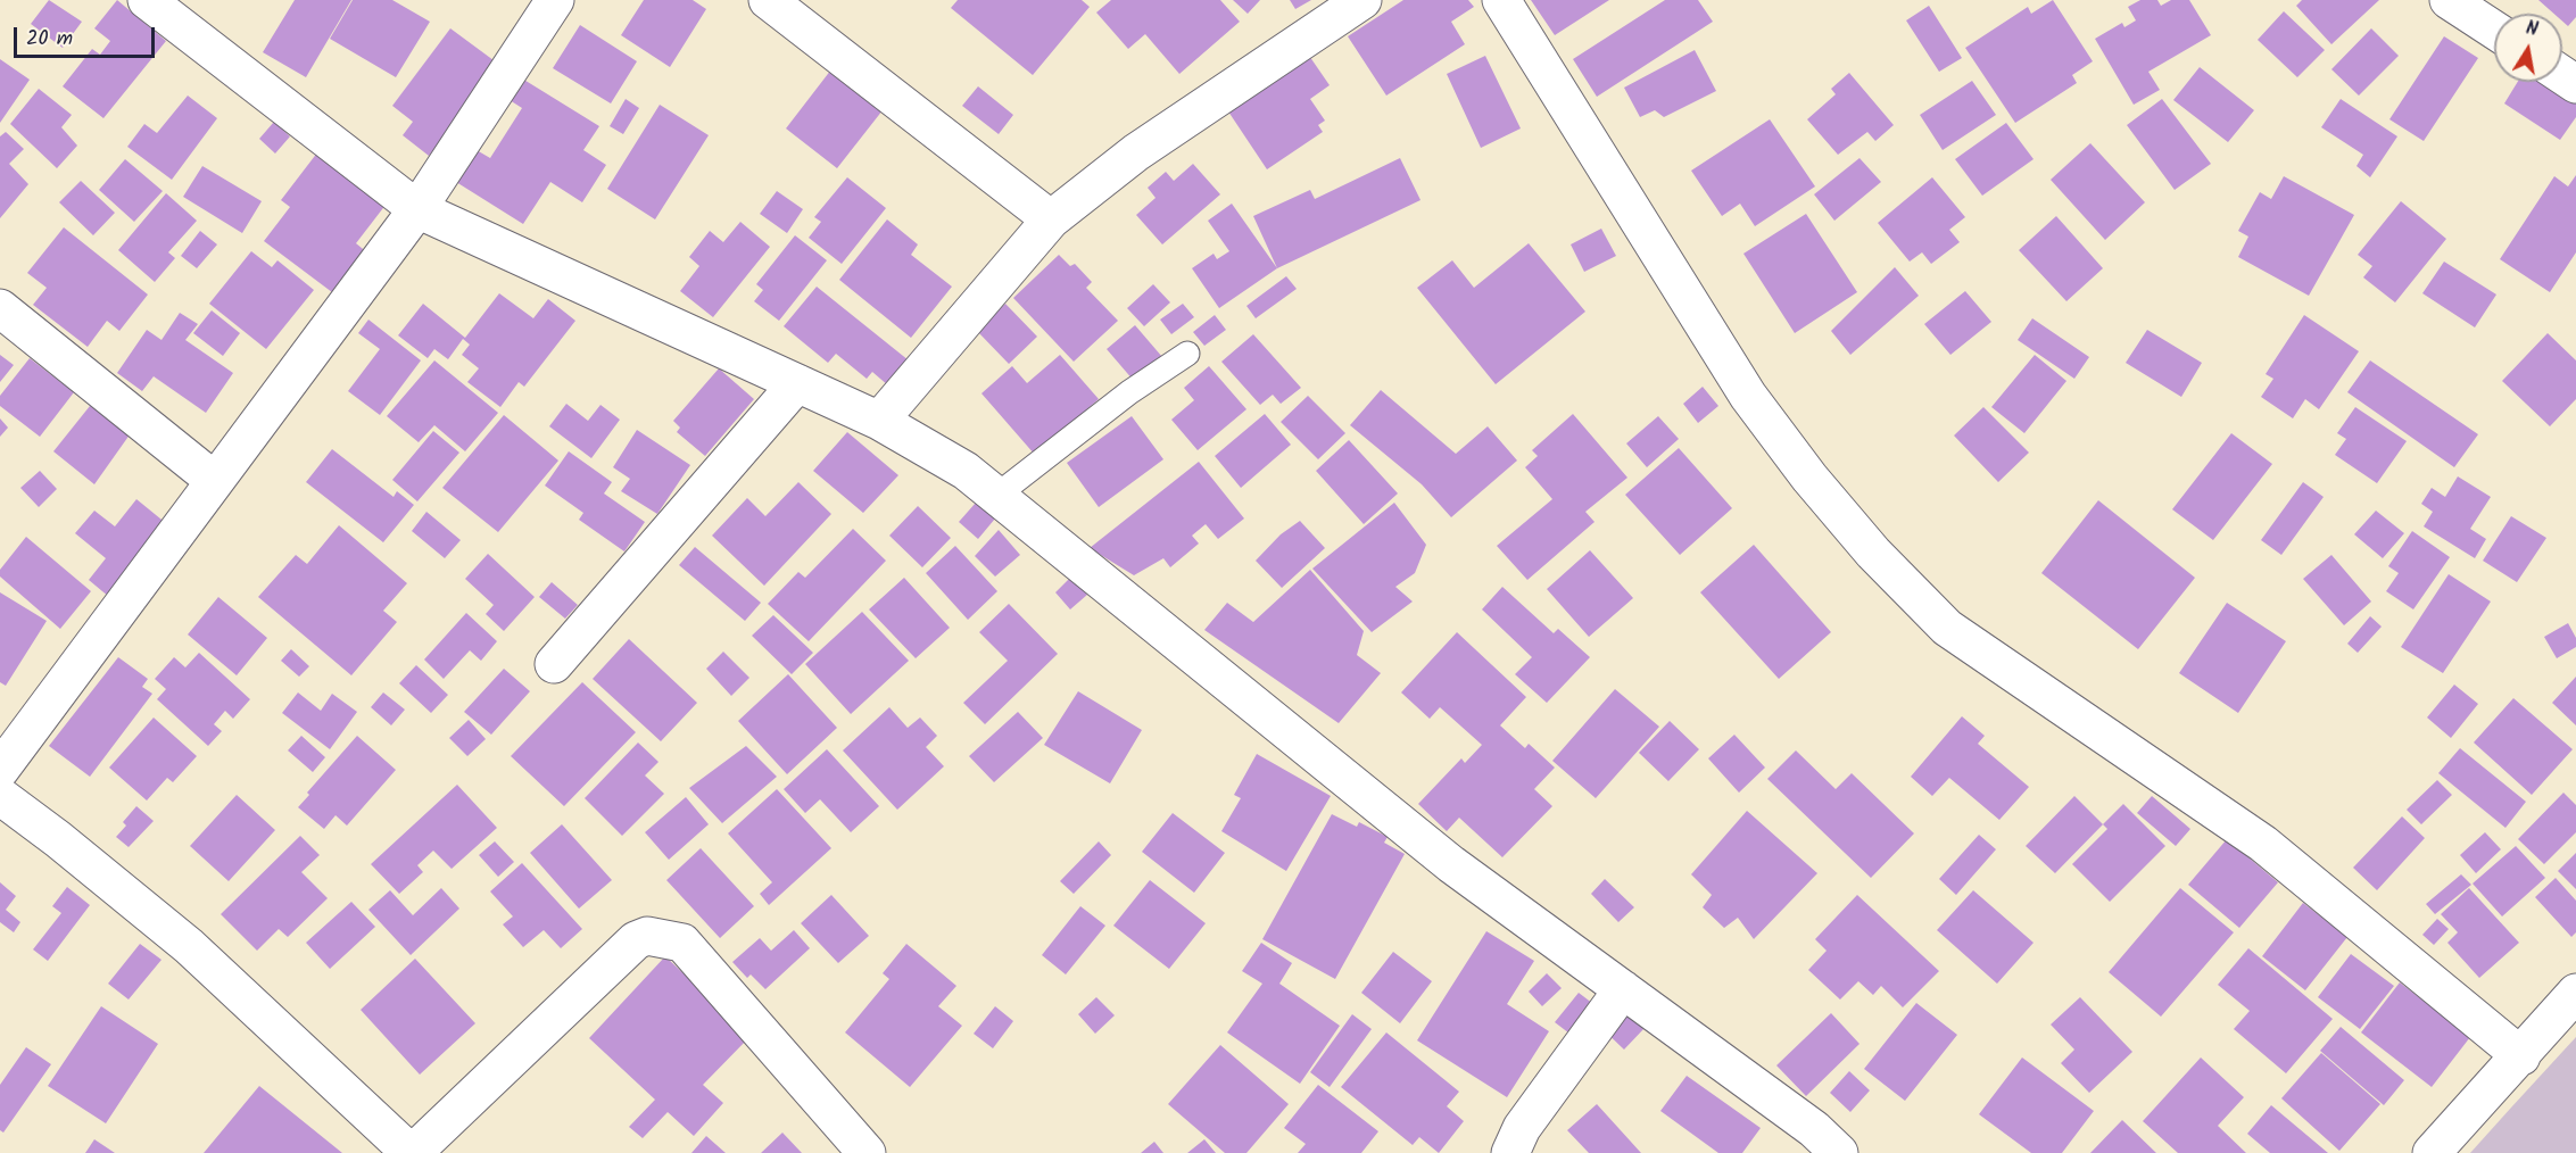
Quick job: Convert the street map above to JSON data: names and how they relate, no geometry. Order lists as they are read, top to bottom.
{
  "scale_bar": "20 m",
  "north": "top"
}
